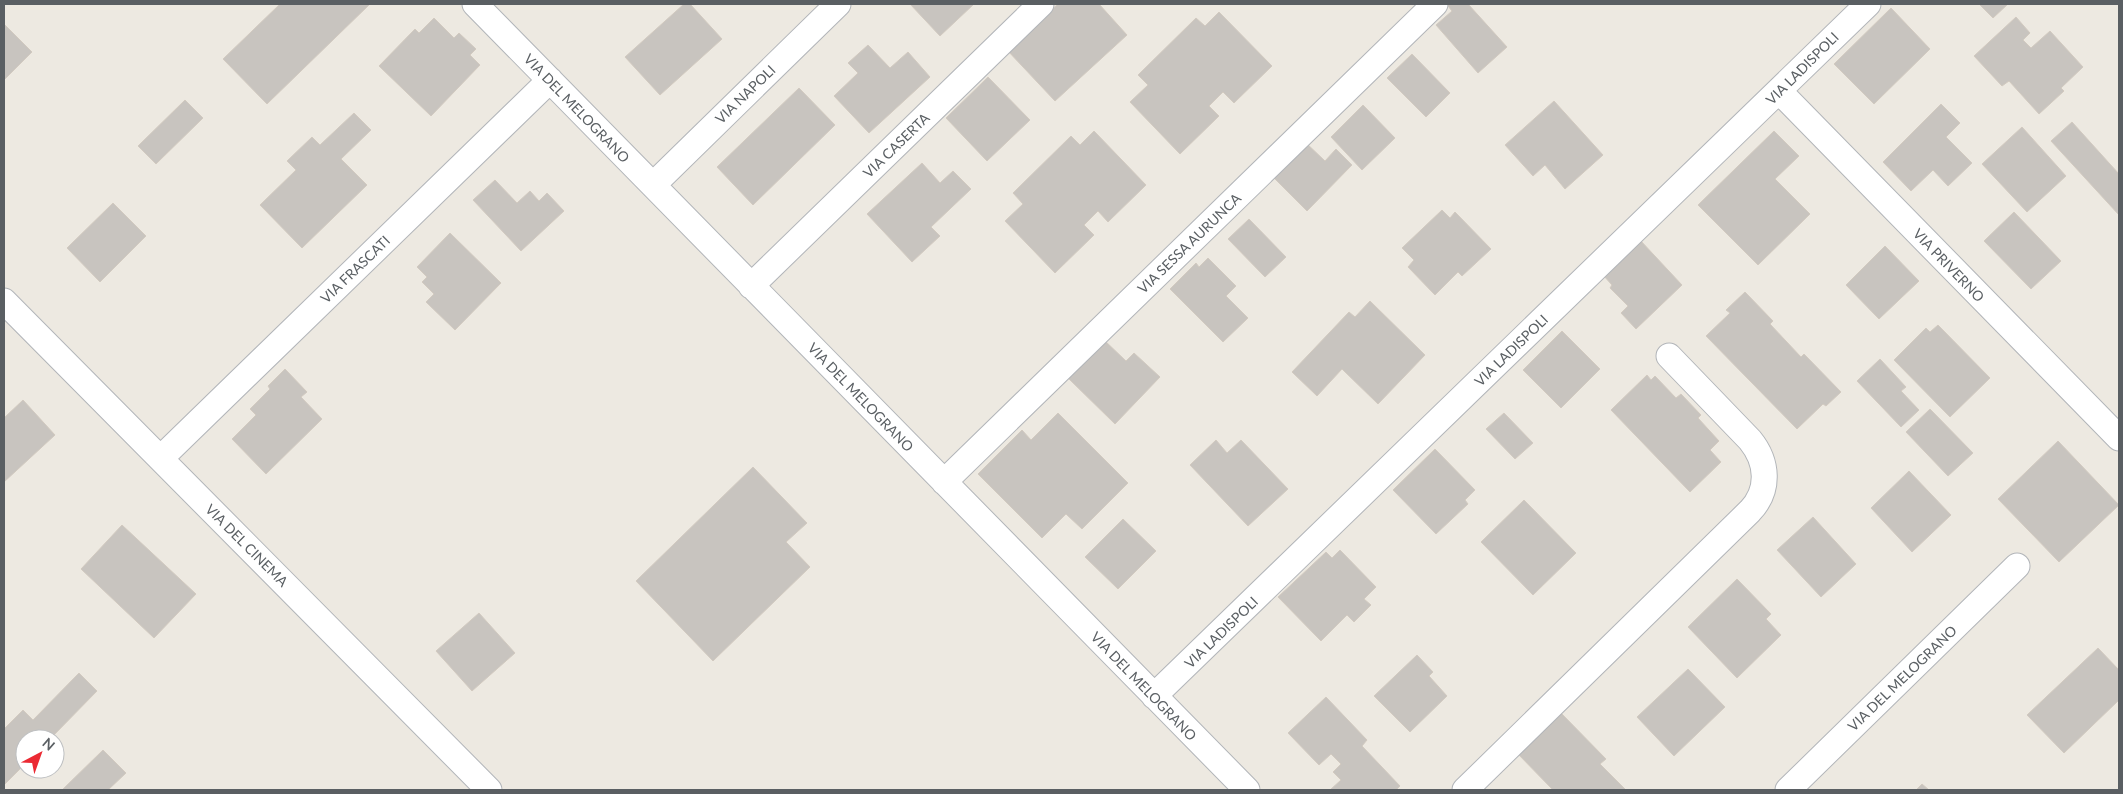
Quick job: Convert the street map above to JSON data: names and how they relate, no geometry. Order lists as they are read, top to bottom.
{
  "streets": {
    "street": [
      "VIA LADISPOLI",
      "VIA NAPOLI",
      "VIA DEL MELOGRANO",
      "VIA CASERTA",
      "VIA SESSA AURUNCA",
      "VIA PRIVERNO",
      "VIA FRASCATI",
      "VIA DEL CINEMA"
    ]
  },
  "crossings": [
    ["VIA LADISPOLI", "VIA DEL MELOGRANO"],
    ["VIA LADISPOLI", "VIA PRIVERNO"],
    ["VIA NAPOLI", "VIA DEL MELOGRANO"],
    ["VIA DEL MELOGRANO", "VIA CASERTA"],
    ["VIA DEL MELOGRANO", "VIA SESSA AURUNCA"],
    ["VIA DEL MELOGRANO", "VIA FRASCATI"],
    ["VIA FRASCATI", "VIA DEL CINEMA"]
  ],
  "north": "top right"
}
